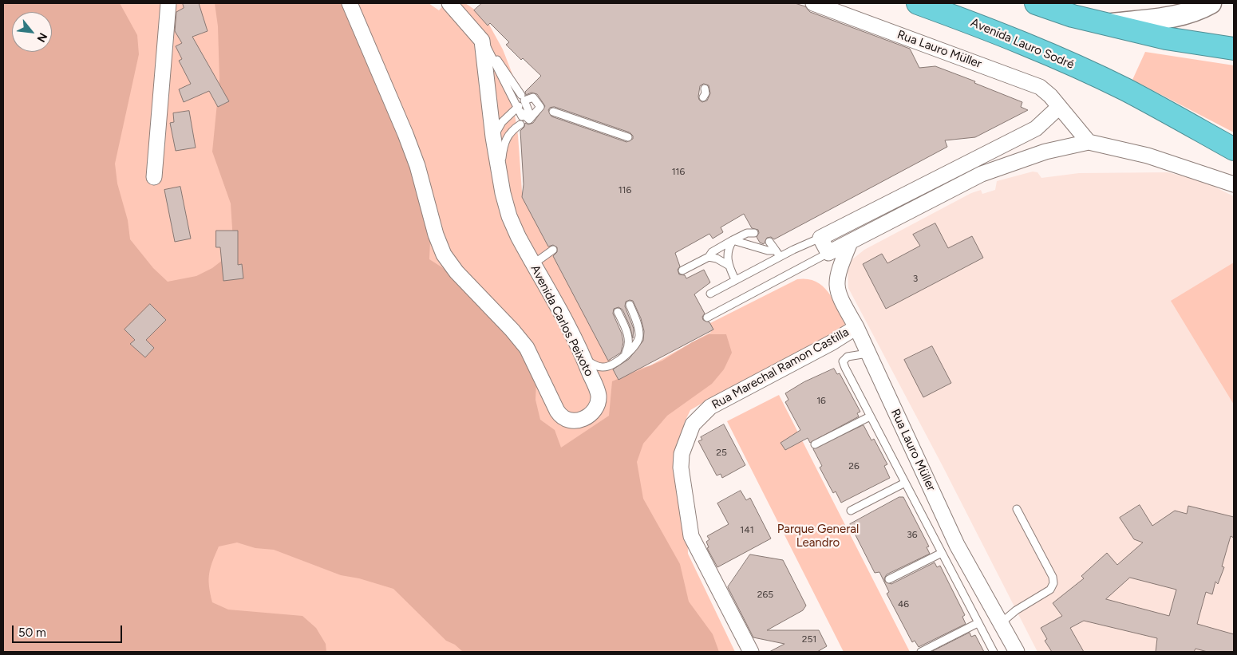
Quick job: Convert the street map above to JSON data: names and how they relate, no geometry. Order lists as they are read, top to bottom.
{
  "streets": {
    "highway": ["Avenida Lauro Sodré"],
    "street": ["Rua Lauro Müller", "Avenida Carlos Peixoto", "Rua Marechal Ramon Castilla"]
  },
  "crossings": [
    ["Rua Lauro Müller", "Rua Marechal Ramon Castilla"]
  ],
  "parks": ["Parque General Leandro"],
  "house_numbers": [
    "116",
    "116",
    "3",
    "16",
    "25",
    "26",
    "141",
    "36",
    "265",
    "46",
    "251"
  ],
  "scale_bar": "50 m",
  "north": "bottom right"
}
